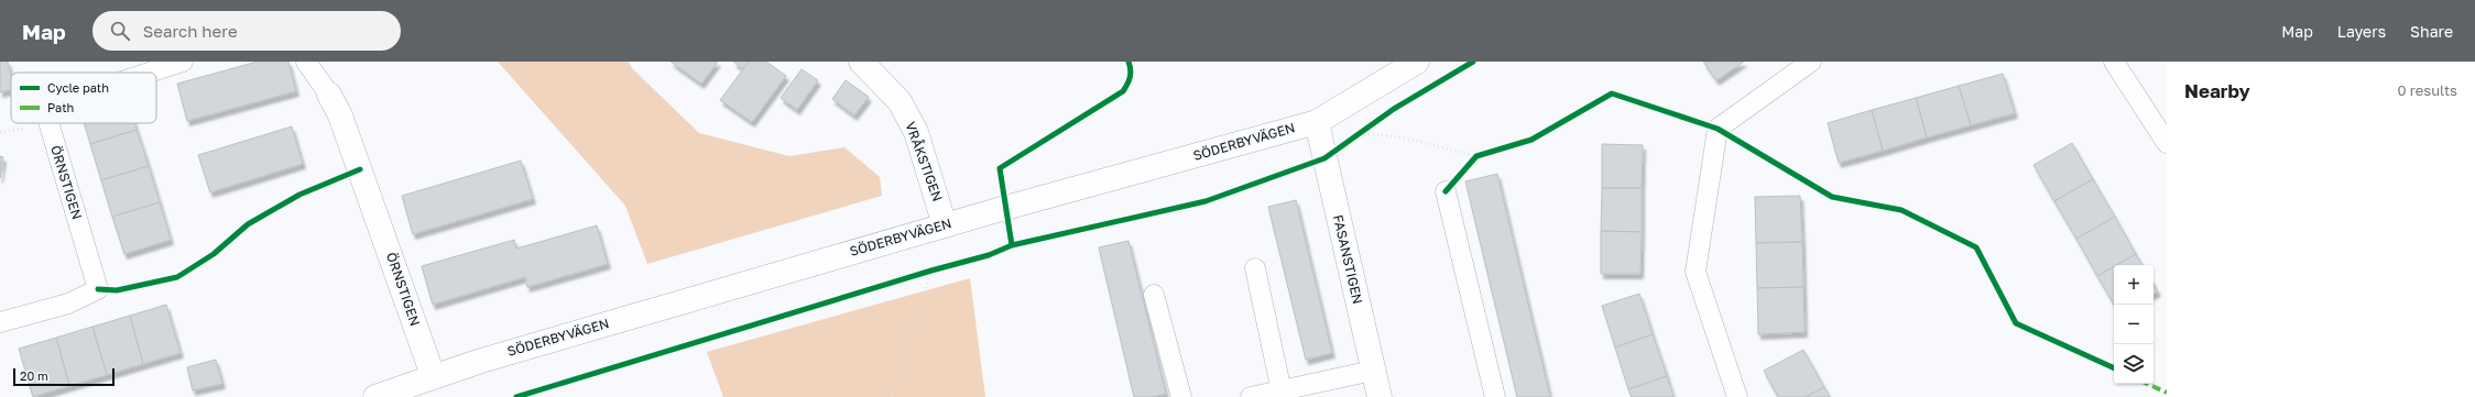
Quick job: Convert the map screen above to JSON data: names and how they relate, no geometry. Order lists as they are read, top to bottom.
{
  "streets": {
    "street": [
      "SÖDERBYVÄGEN",
      "VRÅKSTIGEN",
      "ÖRNSTIGEN",
      "FASANSTIGEN"
    ]
  },
  "crossings": [
    ["SÖDERBYVÄGEN", "VRÅKSTIGEN"],
    ["SÖDERBYVÄGEN", "ÖRNSTIGEN"],
    ["SÖDERBYVÄGEN", "FASANSTIGEN"]
  ],
  "legend": ["Cycle path", "Path"],
  "scale_bar": "20 m",
  "page": {
    "header": "Map",
    "search": "Search here",
    "nav": ["Map", "Layers", "Share"],
    "heading": ["Nearby", "0 results"],
    "map_buttons": ["+", "−"],
    "scale": "20 m"
  }
}
